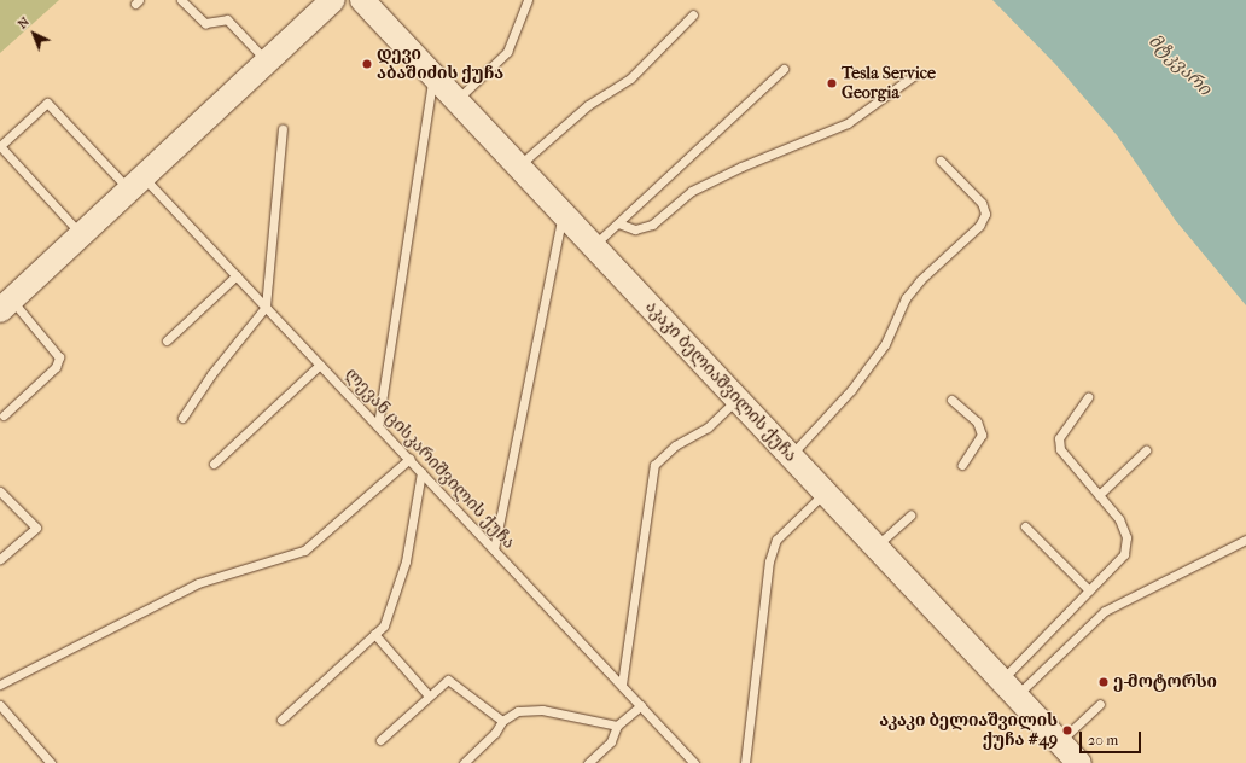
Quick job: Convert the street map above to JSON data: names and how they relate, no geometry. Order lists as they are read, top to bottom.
{
  "streets": {
    "main road": ["აკაკი ბელიაშვილის ქუჩა"],
    "lane": ["ლევან ცისკარიშვილის ქუჩა"]
  },
  "water": ["მტკვარი"],
  "places": [
    "დევი აბაშიძის ქუჩა",
    "Tesla Service Georgia",
    "ე-მოტორსი",
    "აკაკი ბელიაშვილის ქუჩა #49"
  ],
  "scale_bar": "20 m",
  "north": "top left"
}
